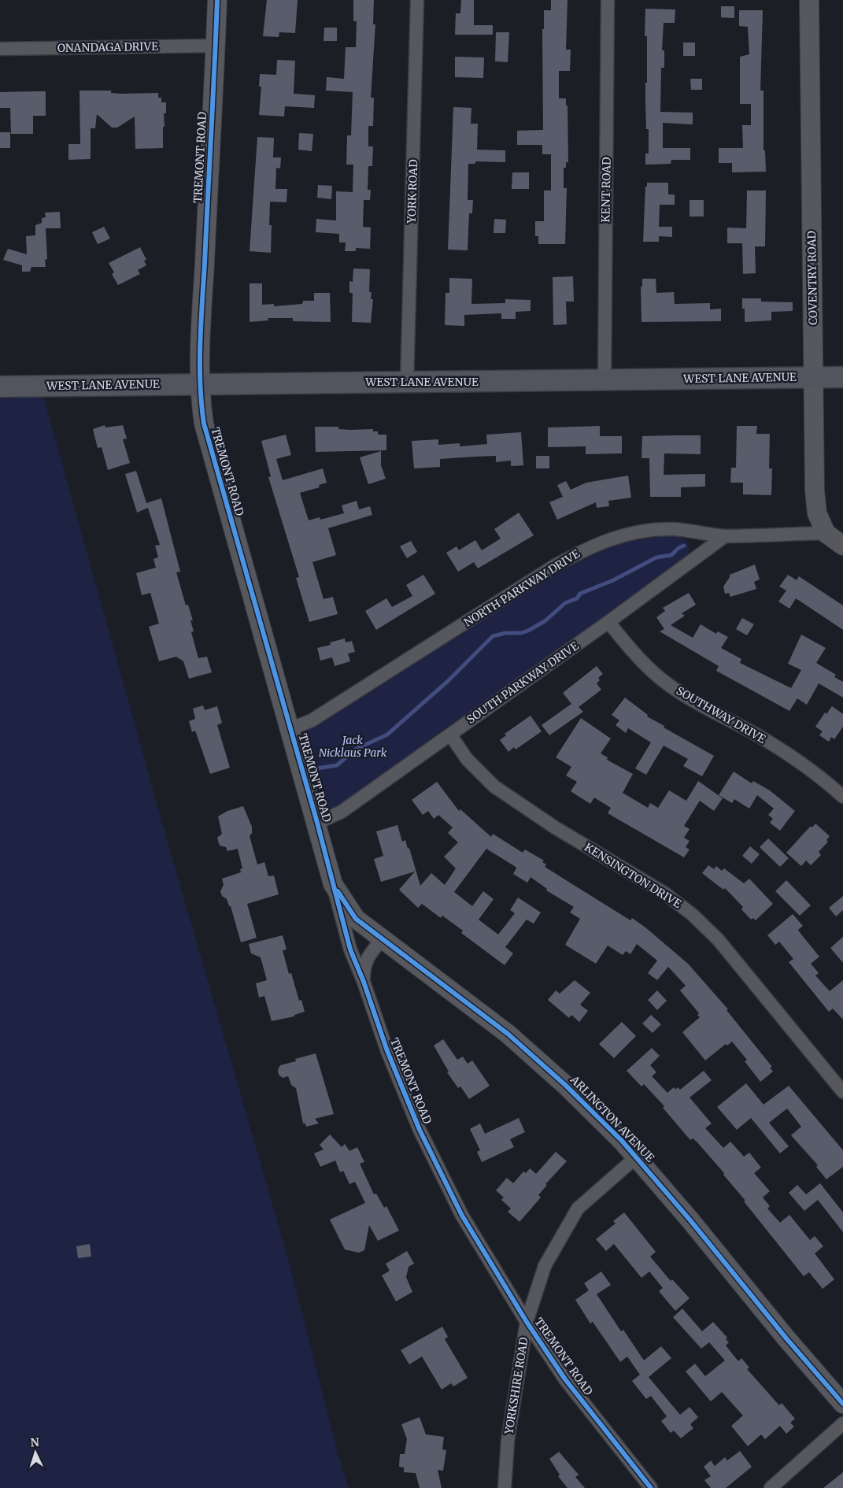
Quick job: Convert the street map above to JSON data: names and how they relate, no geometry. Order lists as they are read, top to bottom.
{
  "streets": {
    "main road": ["WEST LANE AVENUE"],
    "street": [
      "ONANDAGA DRIVE",
      "TREMONT ROAD",
      "KENT ROAD",
      "YORK ROAD",
      "COVENTRY ROAD",
      "NORTH PARKWAY DRIVE",
      "SOUTH PARKWAY DRIVE",
      "SOUTHWAY DRIVE",
      "KENSINGTON DRIVE",
      "ARLINGTON AVENUE",
      "YORKSHIRE ROAD"
    ]
  },
  "crossings": [
    ["ONANDAGA DRIVE", "TREMONT ROAD"],
    ["TREMONT ROAD", "WEST LANE AVENUE"],
    ["TREMONT ROAD", "NORTH PARKWAY DRIVE"],
    ["TREMONT ROAD", "SOUTH PARKWAY DRIVE"],
    ["TREMONT ROAD", "ARLINGTON AVENUE"],
    ["TREMONT ROAD", "YORKSHIRE ROAD"],
    ["KENT ROAD", "WEST LANE AVENUE"],
    ["YORK ROAD", "WEST LANE AVENUE"],
    ["COVENTRY ROAD", "WEST LANE AVENUE"],
    ["COVENTRY ROAD", "NORTH PARKWAY DRIVE"],
    ["NORTH PARKWAY DRIVE", "SOUTH PARKWAY DRIVE"],
    ["SOUTH PARKWAY DRIVE", "SOUTHWAY DRIVE"],
    ["SOUTH PARKWAY DRIVE", "KENSINGTON DRIVE"],
    ["ARLINGTON AVENUE", "YORKSHIRE ROAD"]
  ],
  "parks": ["Jack Nicklaus Park"],
  "north": "top"
}
